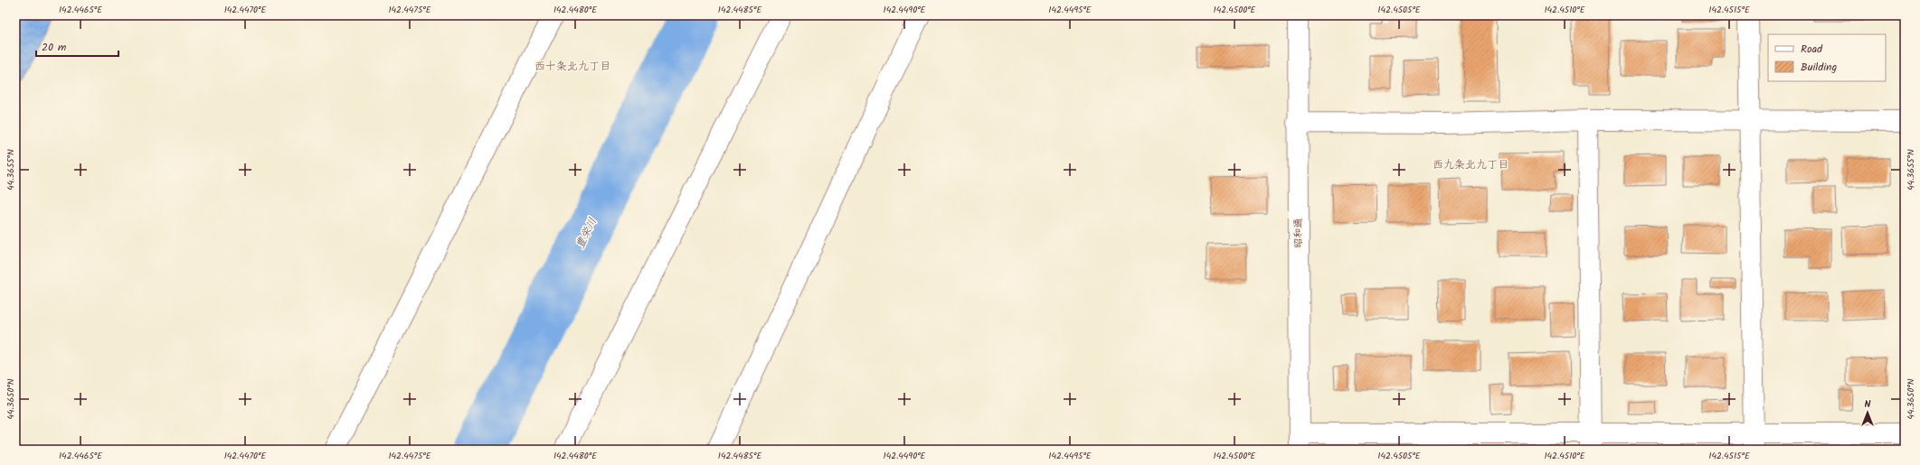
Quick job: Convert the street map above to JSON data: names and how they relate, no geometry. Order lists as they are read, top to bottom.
{
  "streets": {
    "street": ["昭和通"]
  },
  "districts": ["西十条北九丁目", "西九条北九丁目"],
  "water": ["豊栄川"],
  "legend": ["Road", "Building"],
  "scale_bar": "20 m",
  "north": "top",
  "coordinates": [
    "142.4465°E",
    "142.4470°E",
    "142.4475°E",
    "142.4480°E",
    "142.4485°E",
    "142.4490°E",
    "142.4495°E",
    "142.4500°E",
    "142.4505°E",
    "142.4510°E",
    "142.4515°E",
    "44.3655°N",
    "44.3650°N"
  ]
}
